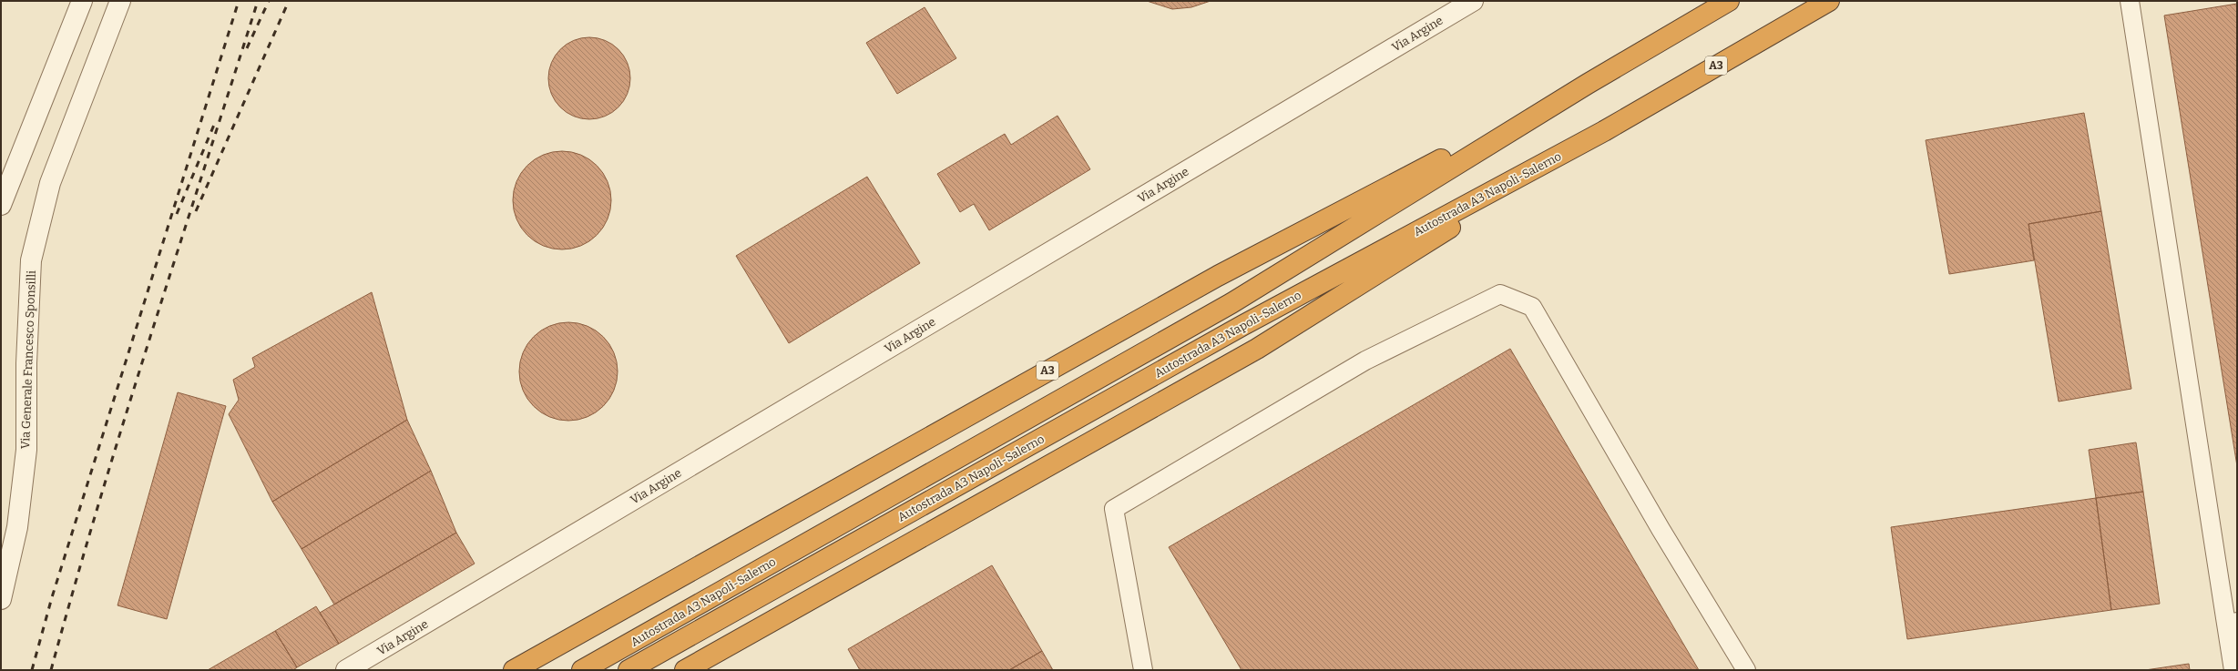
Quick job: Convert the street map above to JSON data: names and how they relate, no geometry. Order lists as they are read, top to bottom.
{
  "streets": {
    "highway": ["A3", "Autostrada A3 Napoli-Salerno"],
    "street": ["Via Argine", "Via Generale Francesco Sponsilli"]
  },
  "crossings": [
    ["A3", "Autostrada A3 Napoli-Salerno"]
  ]
}
